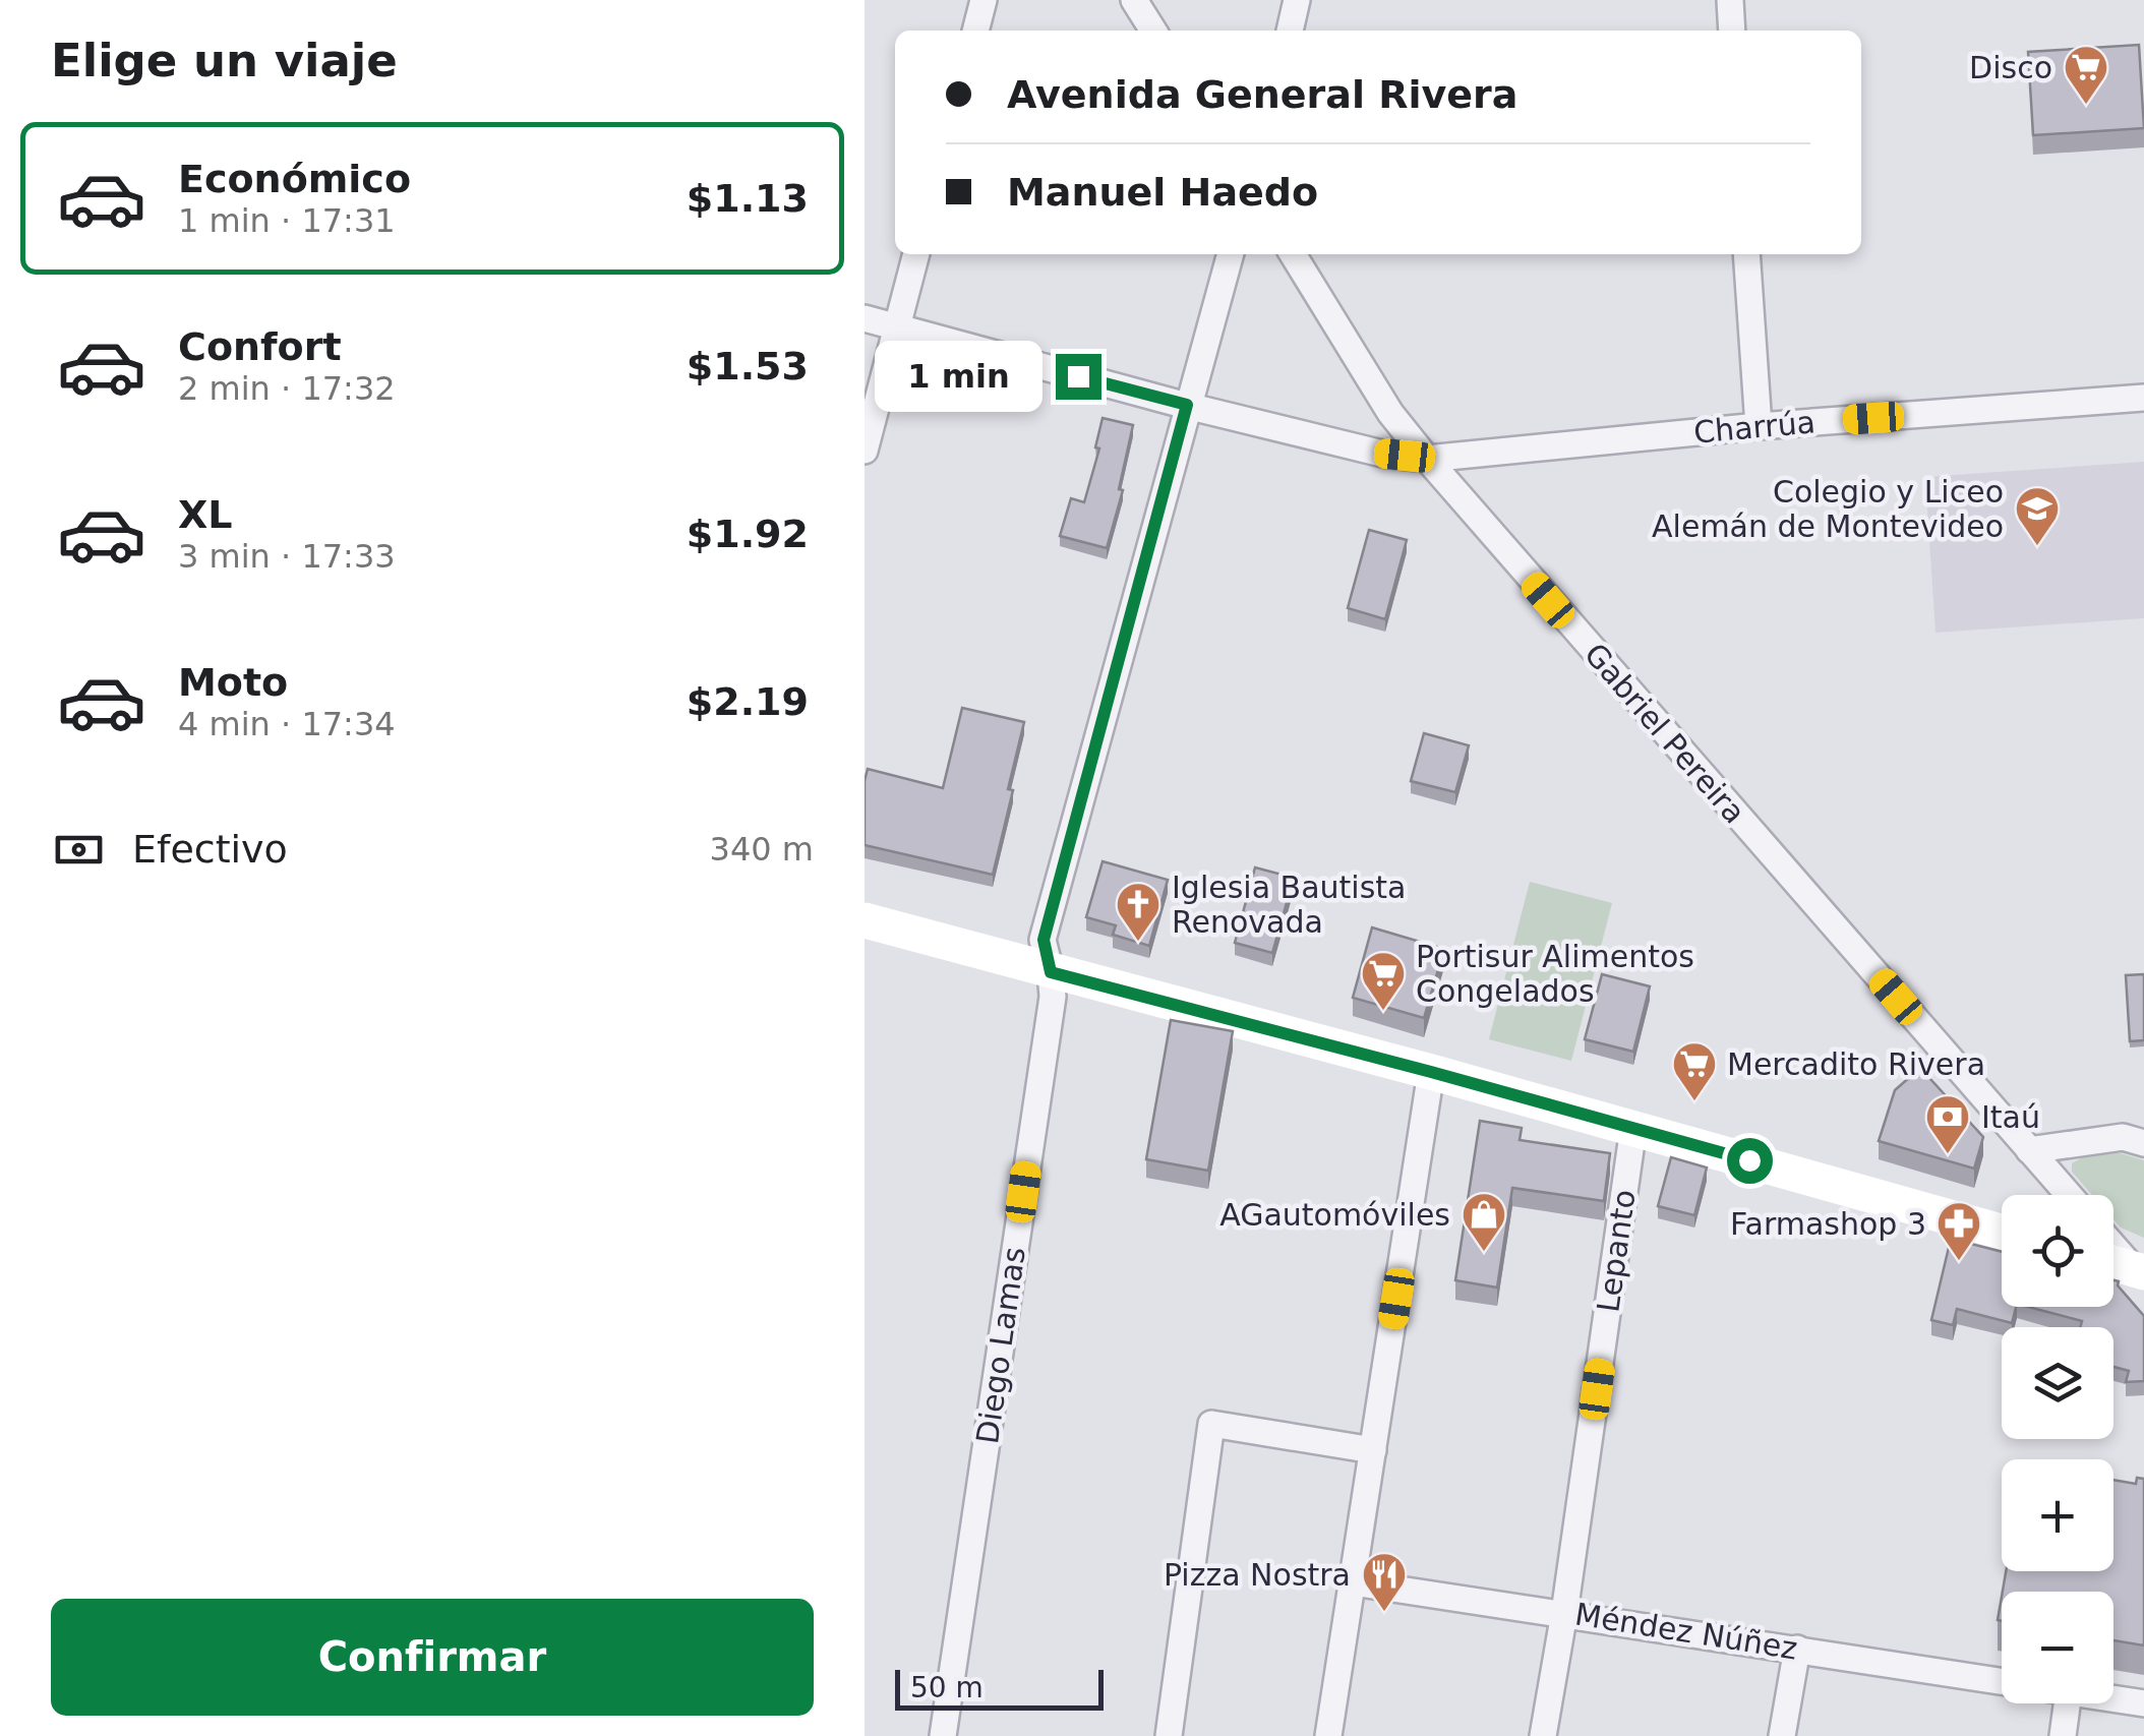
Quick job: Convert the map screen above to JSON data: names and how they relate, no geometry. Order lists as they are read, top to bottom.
{
  "streets": {
    "street": [
      "Charrúa",
      "Gabriel Pereira",
      "Lepanto",
      "Diego Lamas",
      "Méndez Núñez"
    ]
  },
  "crossings": [
    ["Charrúa", "Gabriel Pereira"],
    ["Charrúa", "Diego Lamas"],
    ["Lepanto", "Méndez Núñez"]
  ],
  "places": {
    "supermarket": ["Disco", "Portisur Alimentos Congelados", "Mercadito Rivera"],
    "school or university": ["Colegio y Liceo Alemán de Montevideo"],
    "church": ["Iglesia Bautista Renovada"],
    "bank": ["Itaú"],
    "shop": ["AGautomóviles"],
    "pharmacy": ["Farmashop 3"],
    "restaurant": ["Pizza Nostra"]
  },
  "scale_bar": "50 m",
  "page": {
    "heading": "Elige un viaje",
    "banner": ["Avenida General Rivera", "Manuel Haedo"],
    "list": [
      {
        "name": "Económico",
        "note": "1 min · 17:31",
        "value": "$1.13"
      },
      {
        "name": "Confort",
        "note": "2 min · 17:32",
        "value": "$1.53"
      },
      {
        "name": "XL",
        "note": "3 min · 17:33",
        "value": "$1.92"
      },
      {
        "name": "Moto",
        "note": "4 min · 17:34",
        "value": "$2.19"
      }
    ],
    "bubble": "1 min",
    "pay": ["Efectivo", "340 m"],
    "map_buttons": ["+", "−"],
    "buttons": "Confirmar",
    "scale": "50 m"
  }
}
